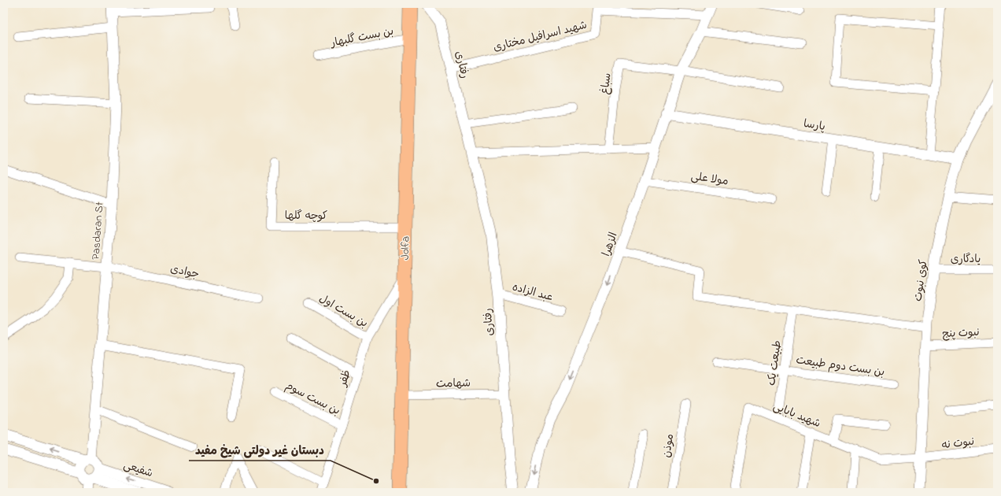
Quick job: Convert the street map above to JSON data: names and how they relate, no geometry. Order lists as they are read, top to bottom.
{
  "streets": {
    "main road": ["Jolfa"],
    "street": [
      "شهید اسرافیل مختاری",
      "بن بست گلبهار",
      "رفتاری",
      "سباغ",
      "پارسا",
      "مولا علی",
      "کوچه گلها",
      "Pasdaran St",
      "الزهرا",
      "یادگاری",
      "جوادی",
      "کوی نبوت",
      "عبد الزاده",
      "بن بست اول",
      "نبوت پنج",
      "طبیعت یک",
      "بن بست دوم طبیعت",
      "ظفر",
      "شهامت",
      "بن بست سوم",
      "شهید بابایی",
      "نبوت نه",
      "موذن",
      "شفیعی"
    ]
  },
  "crossings": [
    ["شهید اسرافیل مختاری", "رفتاری"],
    ["شهید اسرافیل مختاری", "الزهرا"],
    ["بن بست گلبهار", "Jolfa"],
    ["رفتاری", "عبد الزاده"],
    ["رفتاری", "شهامت"],
    ["سباغ", "الزهرا"],
    ["پارسا", "الزهرا"],
    ["پارسا", "کوی نبوت"],
    ["مولا علی", "الزهرا"],
    ["کوچه گلها", "Jolfa"],
    ["Pasdaran St", "جوادی"],
    ["Pasdaran St", "شفیعی"],
    ["Jolfa", "ظفر"],
    ["Jolfa", "شهامت"],
    ["یادگاری", "کوی نبوت"],
    ["کوی نبوت", "نبوت پنج"],
    ["کوی نبوت", "شهید بابایی"],
    ["کوی نبوت", "نبوت نه"],
    ["بن بست اول", "ظفر"],
    ["طبیعت یک", "بن بست دوم طبیعت"],
    ["طبیعت یک", "شهید بابایی"],
    ["ظفر", "بن بست سوم"],
    ["شهید بابایی", "نبوت نه"]
  ],
  "one_way": ["الزهرا"],
  "places": ["دبستان غیر دولتی شیخ مفید"]
}
